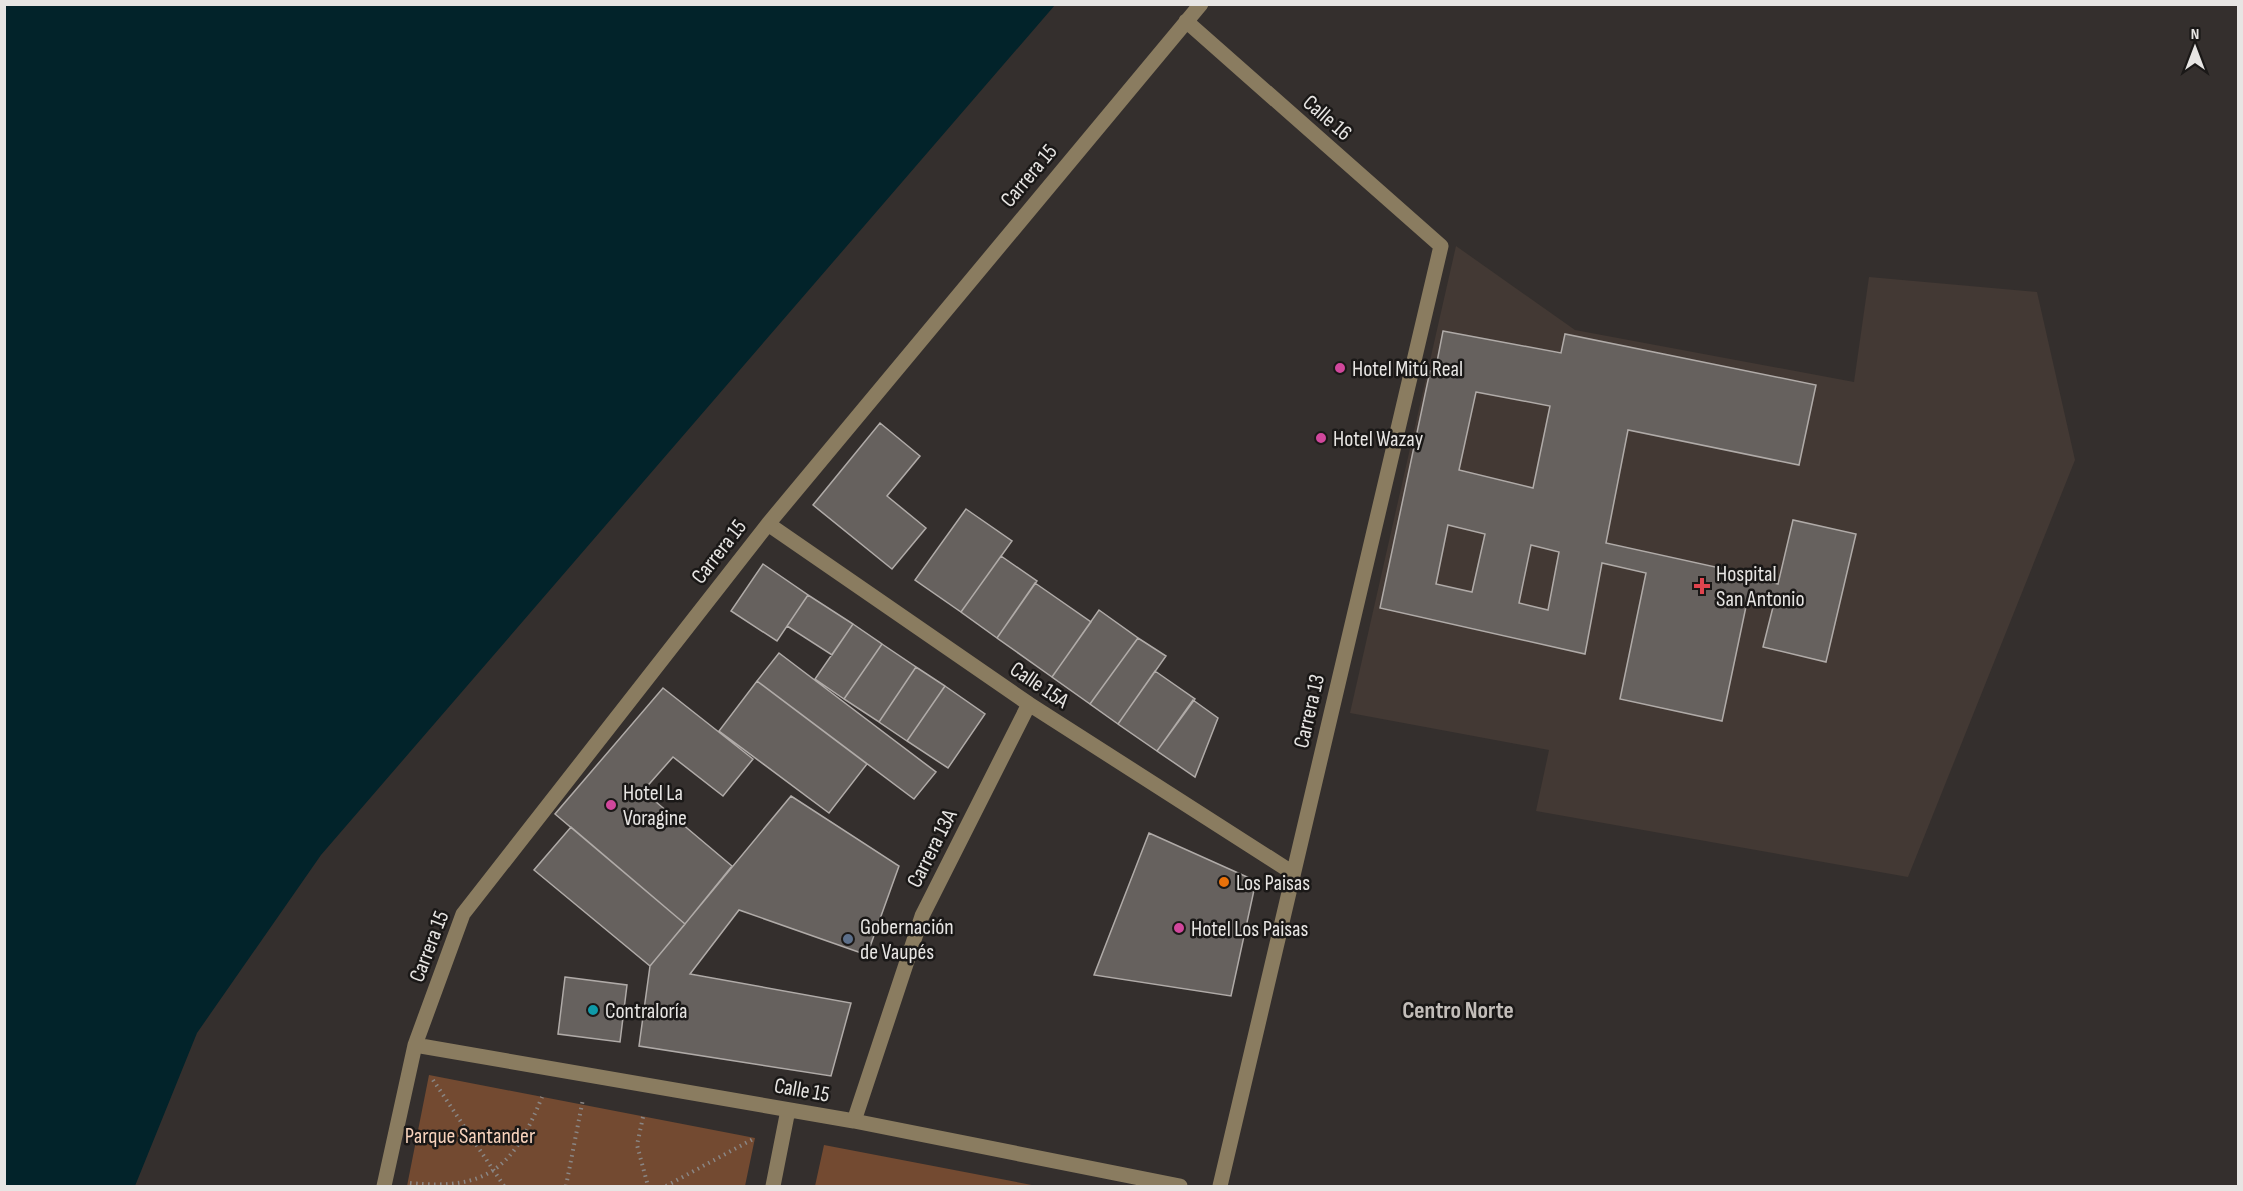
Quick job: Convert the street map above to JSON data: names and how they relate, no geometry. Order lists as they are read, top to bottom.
{
  "streets": {
    "street": [
      "Calle 16",
      "Carrera 15",
      "Calle 15A",
      "Carrera 13",
      "Carrera 13A",
      "Calle 15"
    ]
  },
  "crossings": [
    ["Calle 16", "Carrera 15"],
    ["Calle 16", "Carrera 13"],
    ["Carrera 15", "Calle 15A"],
    ["Carrera 15", "Calle 15"],
    ["Calle 15A", "Carrera 13"],
    ["Calle 15A", "Carrera 13A"],
    ["Carrera 13A", "Calle 15"]
  ],
  "districts": ["Centro Norte"],
  "parks": ["Parque Santander"],
  "places": {
    "other": [
      "Hotel Mitú Real",
      "Hotel Wazay",
      "Hotel La Voragine",
      "Los Paisas",
      "Hotel Los Paisas",
      "Gobernación de Vaupés",
      "Contraloría"
    ],
    "health": ["Hospital San Antonio"]
  },
  "north": "top"
}
